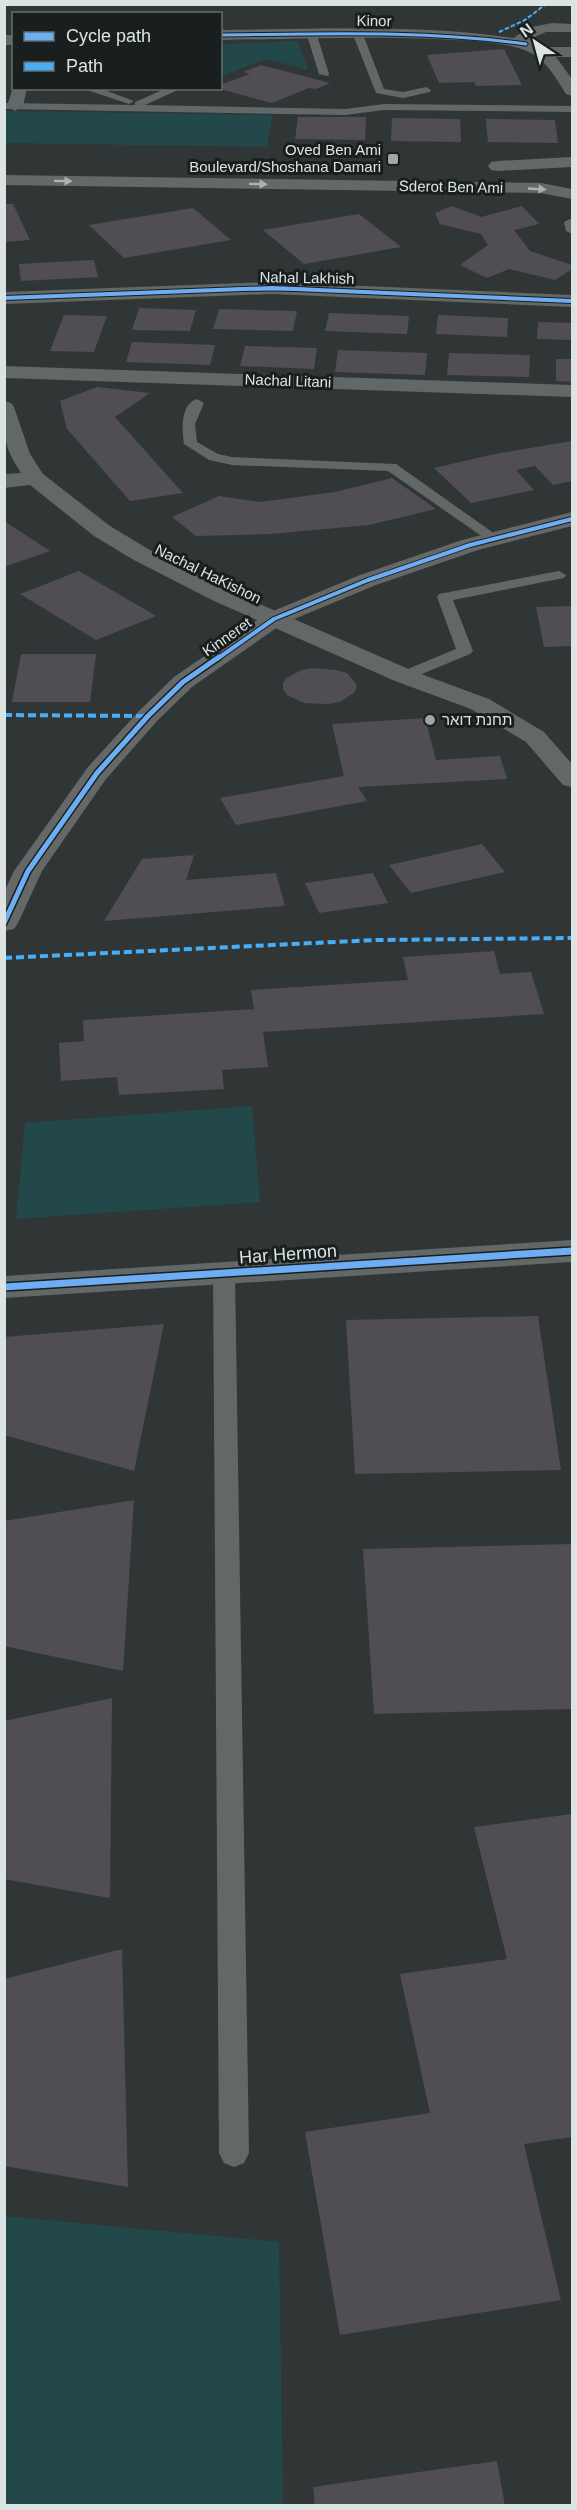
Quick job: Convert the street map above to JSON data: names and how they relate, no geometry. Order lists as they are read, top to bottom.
{
  "streets": {
    "main road": ["Sderot Ben Ami", "Kinneret"],
    "street": [
      "Kinor",
      "Nahal Lakhish",
      "Nachal Litani",
      "Nachal HaKishon",
      "Har Hermon"
    ]
  },
  "crossings": [
    ["Nachal HaKishon", "Kinneret"]
  ],
  "one_way": ["Sderot Ben Ami"],
  "places": {
    "transit": ["Oved Ben Ami Boulevard/Shoshana Damari"],
    "other": ["תחנת דואר"]
  },
  "legend": ["Cycle path", "Path"],
  "north": "top left"
}
